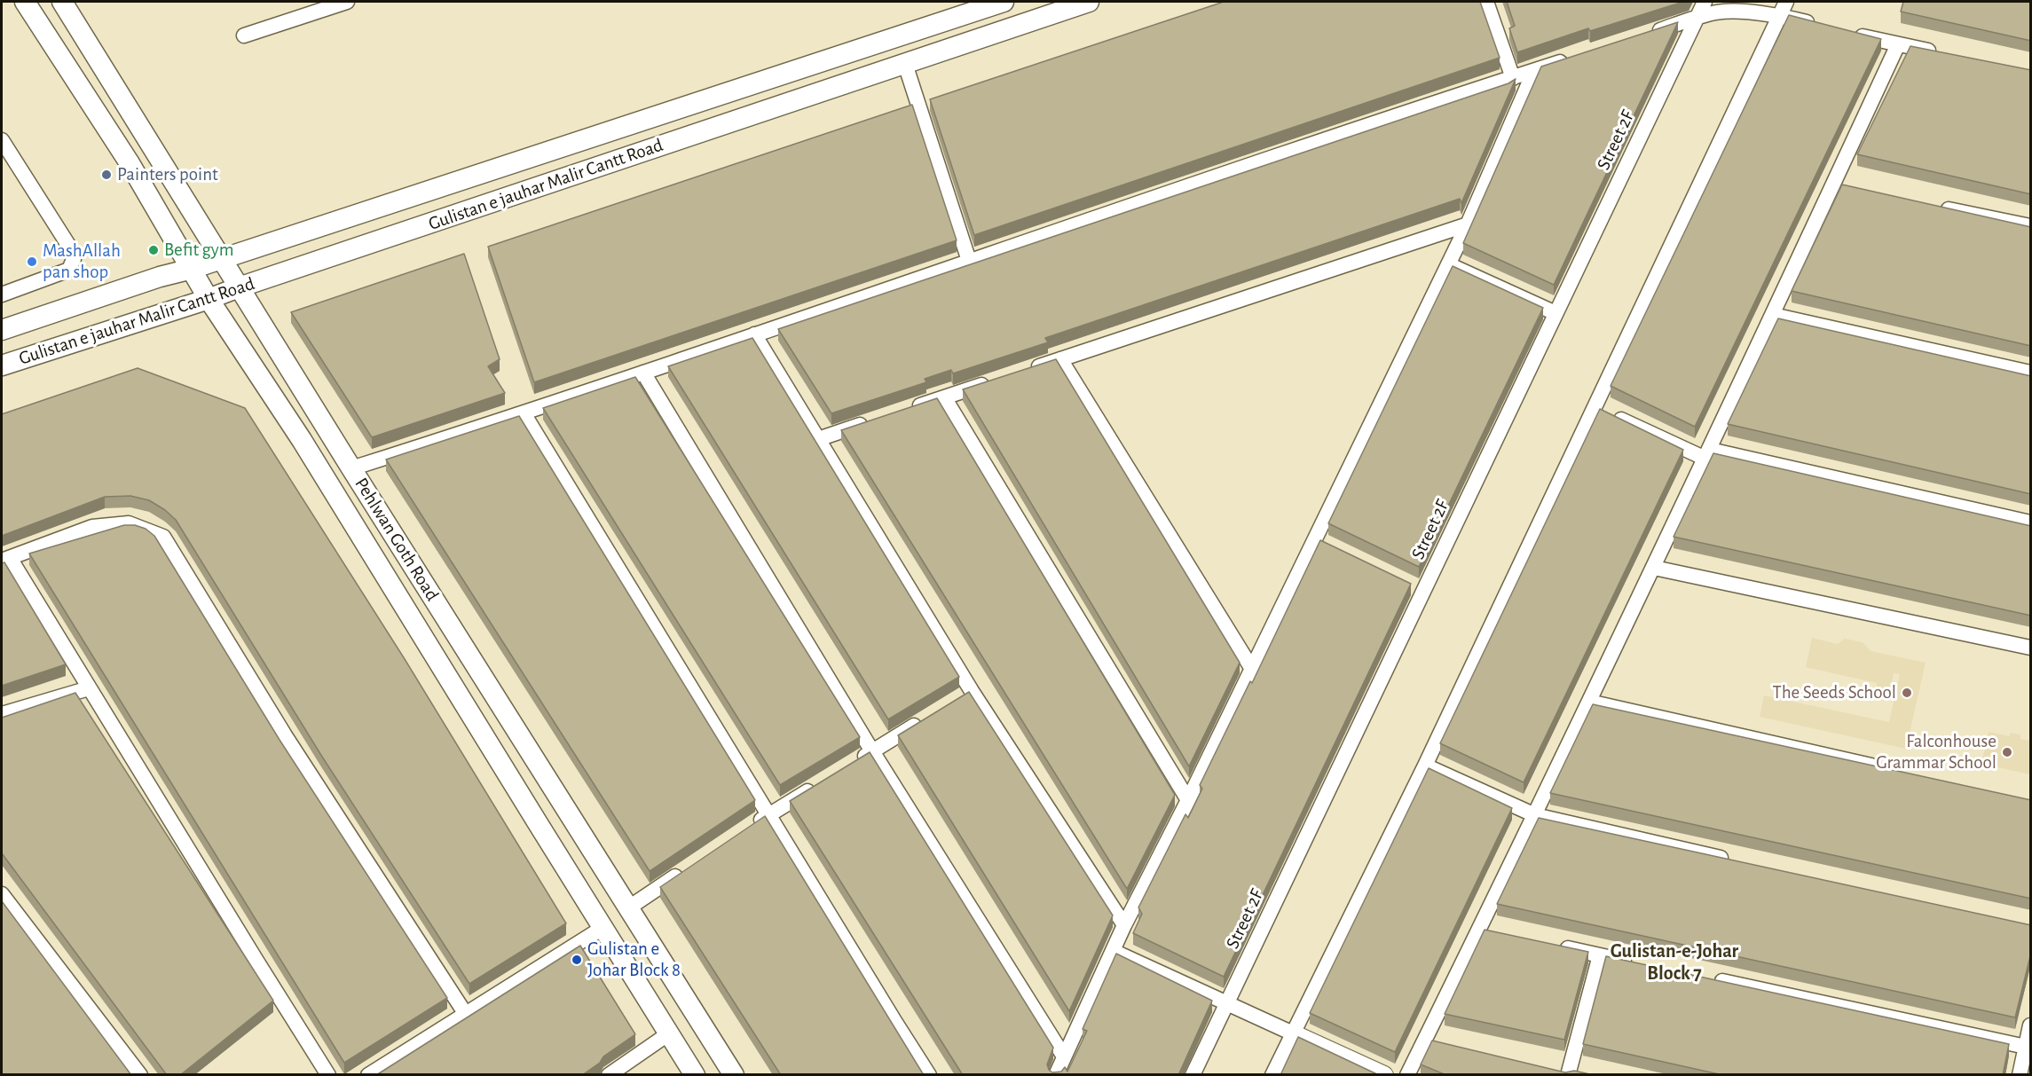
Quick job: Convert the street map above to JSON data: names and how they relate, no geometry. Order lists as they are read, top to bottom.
{
  "streets": {
    "main road": ["Gulistan e jauhar Malir Cantt Road", "Pehlwan Goth Road"],
    "street": ["Street 2F"]
  },
  "crossings": [
    ["Gulistan e jauhar Malir Cantt Road", "Pehlwan Goth Road"]
  ],
  "districts": ["Gulistan-e-Johar Block 7"],
  "places": [
    "Painters point",
    "Befit gym",
    "MashAllah pan shop",
    "The Seeds School",
    "Falconhouse Grammar School",
    "Gulistan e Johar Block 8"
  ]
}
